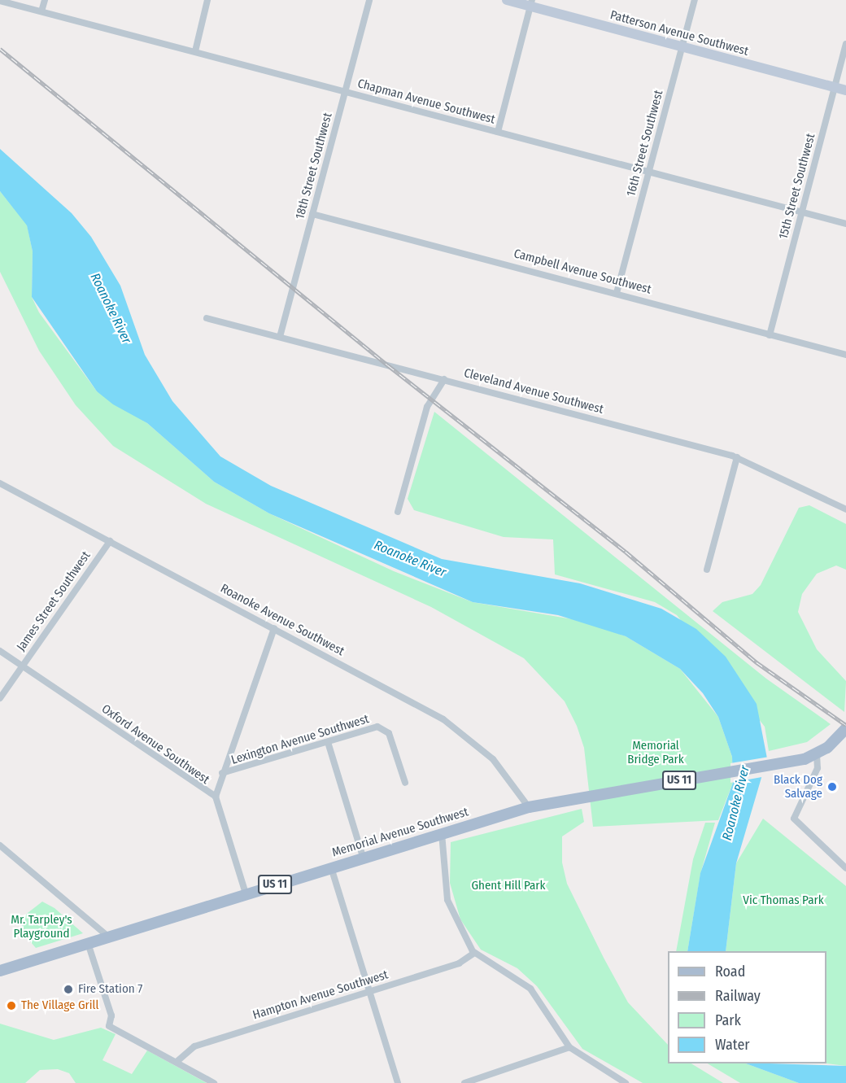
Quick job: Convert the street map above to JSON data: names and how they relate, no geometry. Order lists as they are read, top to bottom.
{
  "streets": {
    "main road": ["Patterson Avenue Southwest", "US 11", "Memorial Avenue Southwest"],
    "street": [
      "Chapman Avenue Southwest",
      "16th Street Southwest",
      "18th Street Southwest",
      "15th Street Southwest",
      "Campbell Avenue Southwest",
      "Cleveland Avenue Southwest",
      "James Street Southwest",
      "Roanoke Avenue Southwest",
      "Lexington Avenue Southwest",
      "Oxford Avenue Southwest",
      "Hampton Avenue Southwest"
    ]
  },
  "crossings": [
    ["Patterson Avenue Southwest", "16th Street Southwest"],
    ["Patterson Avenue Southwest", "15th Street Southwest"],
    ["Chapman Avenue Southwest", "16th Street Southwest"],
    ["Chapman Avenue Southwest", "18th Street Southwest"],
    ["Chapman Avenue Southwest", "15th Street Southwest"],
    ["16th Street Southwest", "Campbell Avenue Southwest"],
    ["18th Street Southwest", "Campbell Avenue Southwest"],
    ["18th Street Southwest", "Cleveland Avenue Southwest"],
    ["15th Street Southwest", "Campbell Avenue Southwest"],
    ["James Street Southwest", "Roanoke Avenue Southwest"],
    ["James Street Southwest", "Oxford Avenue Southwest"],
    ["Roanoke Avenue Southwest", "Memorial Avenue Southwest"],
    ["Oxford Avenue Southwest", "Memorial Avenue Southwest"],
    ["US 11", "Memorial Avenue Southwest"]
  ],
  "water": ["Roanoke River"],
  "parks": [
    "Memorial Bridge Park",
    "Ghent Hill Park",
    "Vic Thomas Park",
    "Mr. Tarpley's Playground"
  ],
  "places": ["Black Dog Salvage", "Fire Station 7", "The Village Grill"],
  "legend": [
    "Road",
    "Railway",
    "Park",
    "Water"
  ]
}
